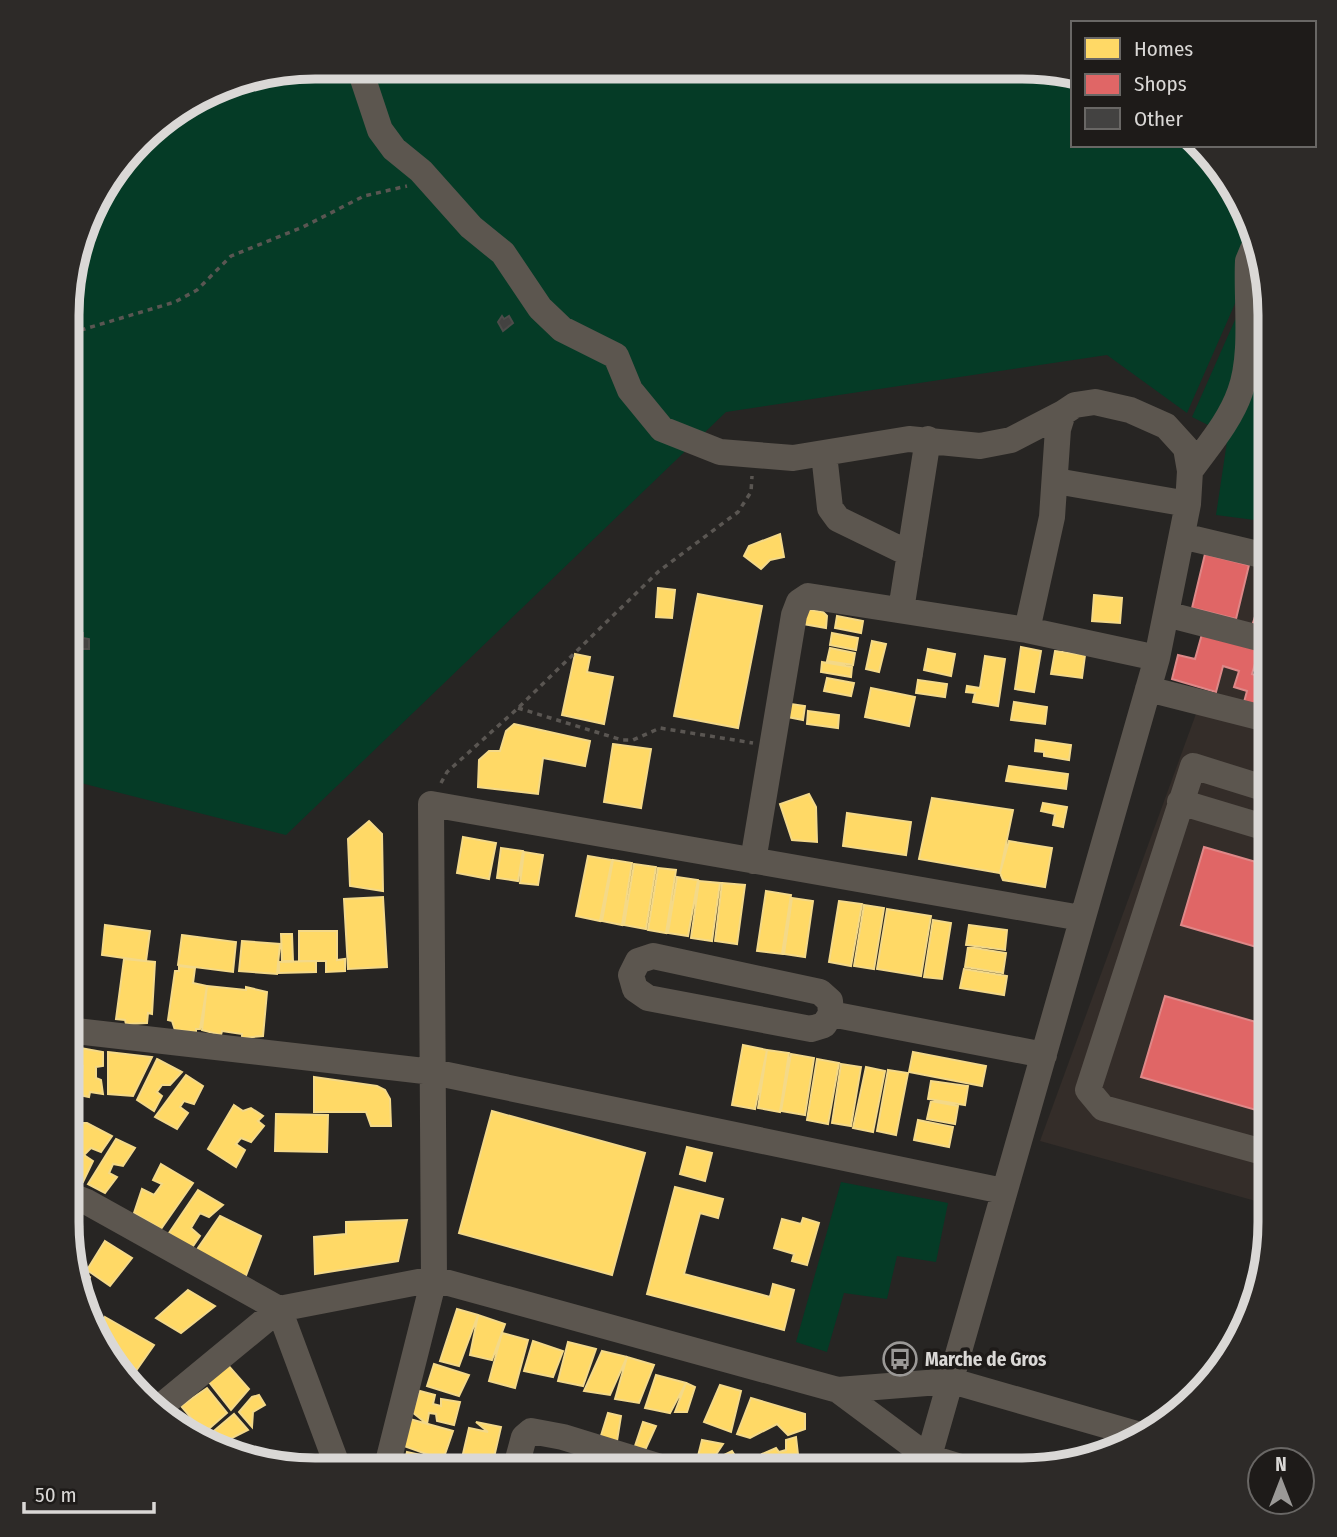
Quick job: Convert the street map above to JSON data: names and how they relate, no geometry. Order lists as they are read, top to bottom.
{
  "places": {
    "bus stop": ["Marche de Gros"]
  },
  "legend": ["Homes", "Shops", "Other"],
  "scale_bar": "50 m",
  "north": "top"
}
